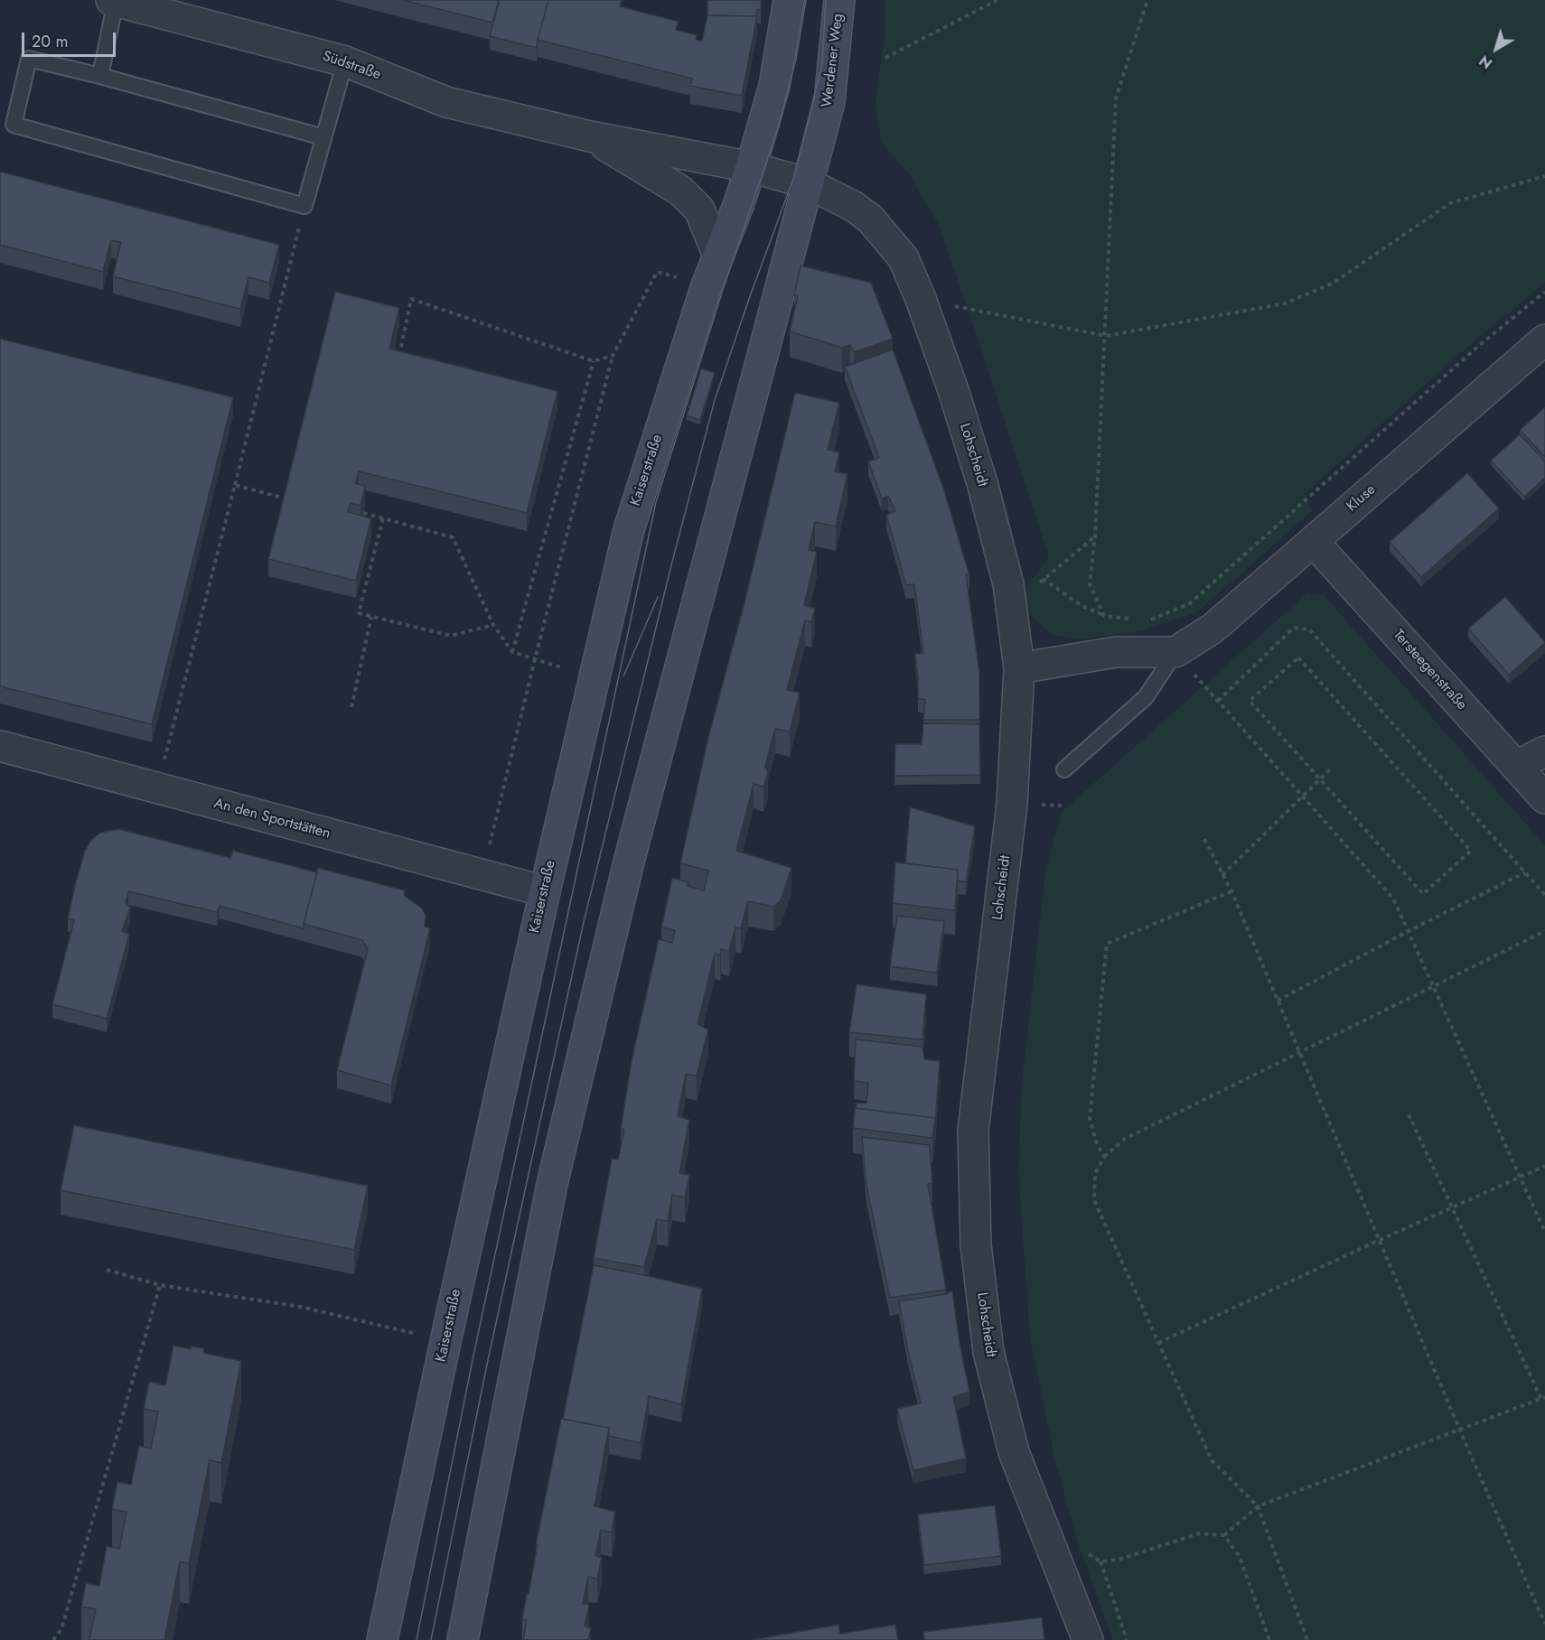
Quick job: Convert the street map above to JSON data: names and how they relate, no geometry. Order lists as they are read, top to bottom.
{
  "streets": {
    "main road": ["Werdener Weg", "Kaiserstraße"],
    "street": [
      "Südstraße",
      "Lohscheidt",
      "Kluse",
      "Tersteegenstraße",
      "An den Sportstätten"
    ]
  },
  "crossings": [
    ["Werdener Weg", "Südstraße"],
    ["Werdener Weg", "Lohscheidt"],
    ["Südstraße", "Lohscheidt"],
    ["Südstraße", "Kaiserstraße"],
    ["Kaiserstraße", "An den Sportstätten"],
    ["Kluse", "Tersteegenstraße"]
  ],
  "scale_bar": "20 m",
  "north": "bottom left"
}
